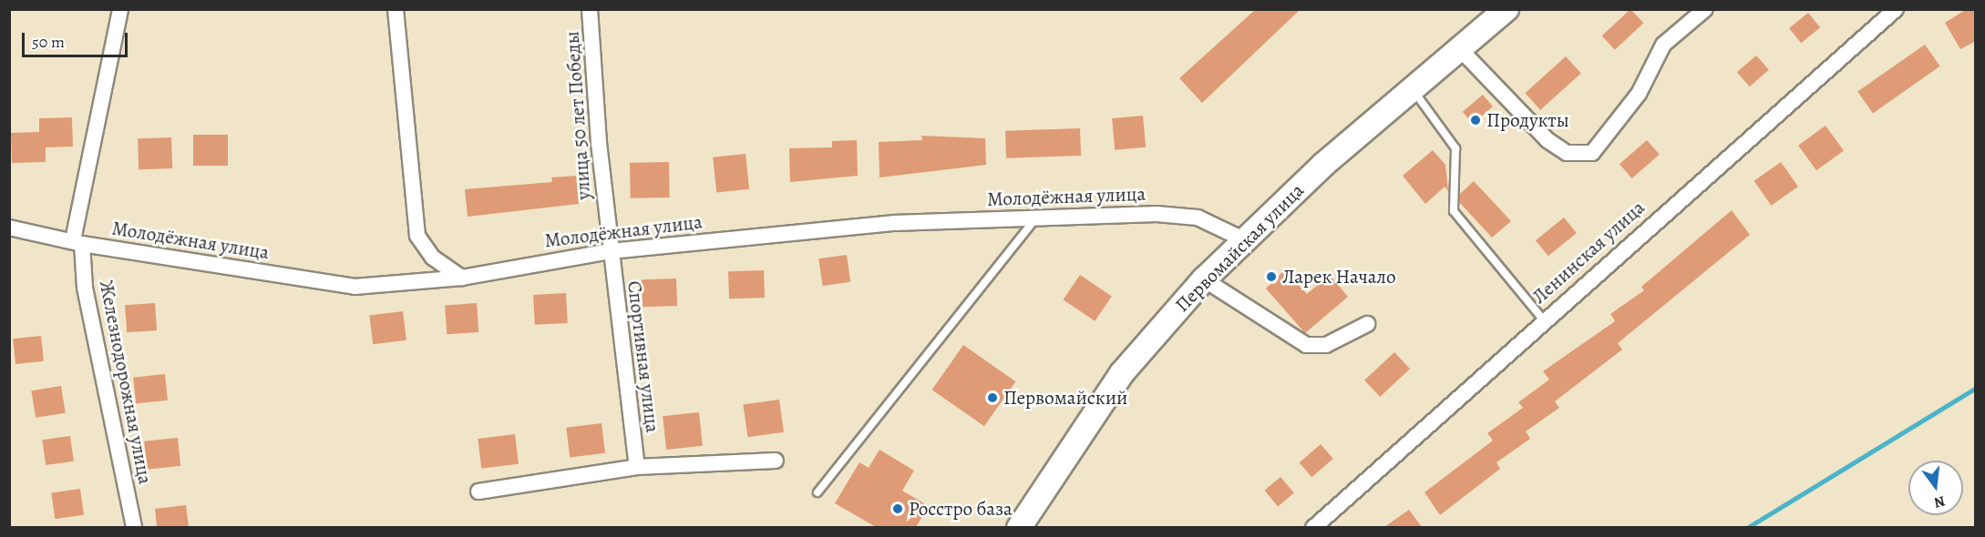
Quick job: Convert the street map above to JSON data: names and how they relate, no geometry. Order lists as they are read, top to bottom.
{
  "streets": {
    "main road": ["Первомайская улица"],
    "street": [
      "улица 50 лет Победы",
      "Молодёжная улица",
      "Ленинская улица",
      "Спортивная улица",
      "Железнодорожная улица"
    ]
  },
  "crossings": [
    ["улица 50 лет Победы", "Молодёжная улица"],
    ["улица 50 лет Победы", "Спортивная улица"],
    ["Молодёжная улица", "Первомайская улица"],
    ["Молодёжная улица", "Спортивная улица"],
    ["Молодёжная улица", "Железнодорожная улица"]
  ],
  "places": [
    "Продукты",
    "Ларек Начало",
    "Первомайский",
    "Росстро база"
  ],
  "scale_bar": "50 m",
  "north": "bottom"
}
